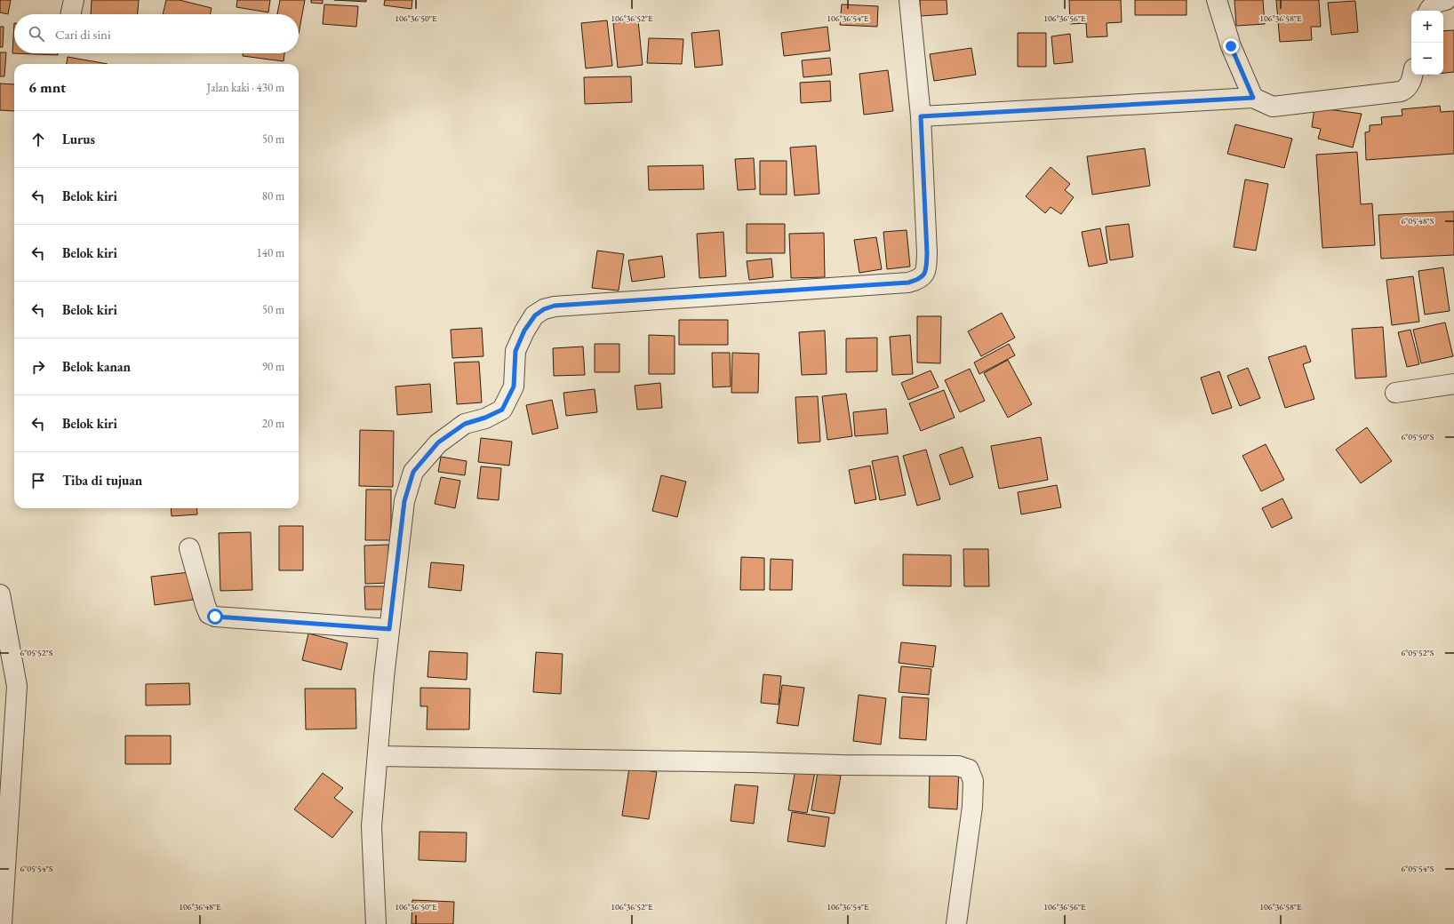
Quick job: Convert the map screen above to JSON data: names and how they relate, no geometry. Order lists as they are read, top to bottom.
{
  "page": {
    "map_buttons": ["+", "−"],
    "search": "Cari di sini",
    "heading": ["6 mnt", "Jalan kaki · 430 m"],
    "list": [
      ["Lurus", "50 m"],
      ["Belok kiri", "80 m"],
      ["Belok kiri", "140 m"],
      ["Belok kiri", "50 m"],
      ["Belok kanan", "90 m"],
      ["Belok kiri", "20 m"],
      "Tiba di tujuan"
    ]
  },
  "coordinates": [
    "106°36'50\"E",
    "106°36'52\"E",
    "106°36'54\"E",
    "106°36'56\"E",
    "106°36'58\"E",
    "6°05'48\"S",
    "6°05'50\"S",
    "6°05'52\"S",
    "6°05'54\"S",
    "106°36'48\"E"
  ]
}
